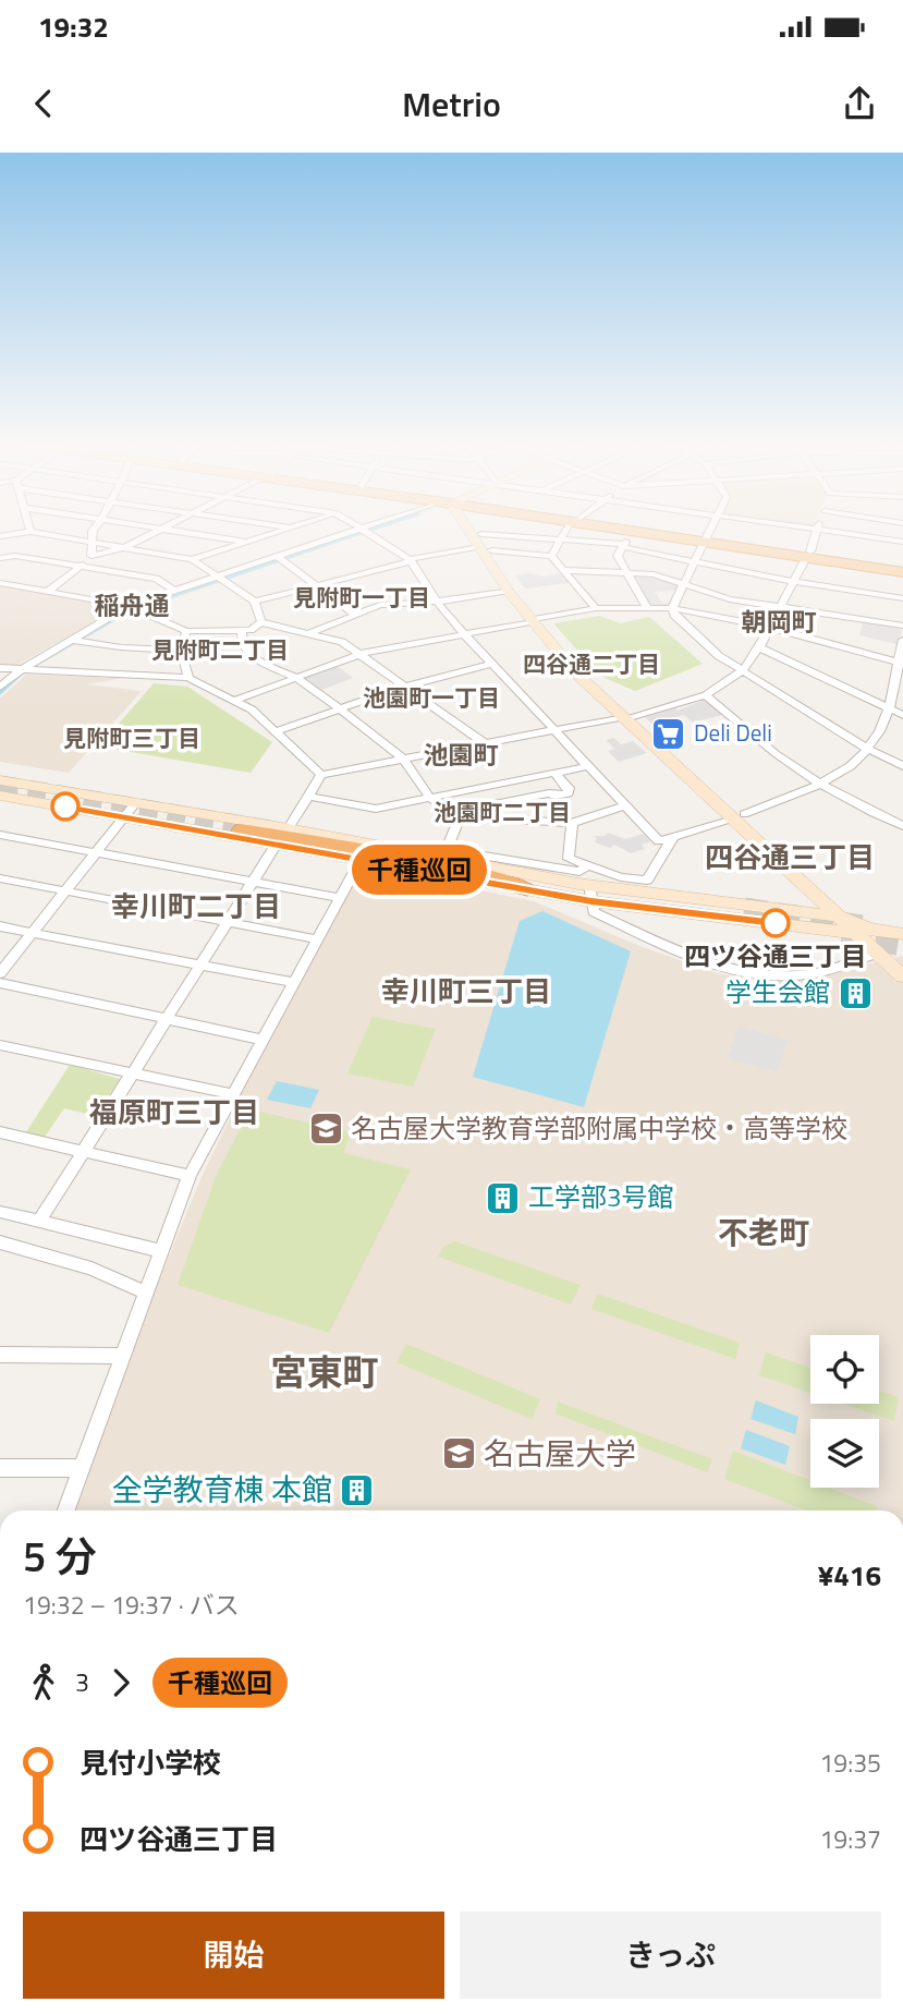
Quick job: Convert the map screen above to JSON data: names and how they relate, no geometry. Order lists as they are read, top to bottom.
{
  "districts": [
    "見附町一丁目",
    "稲舟通",
    "朝岡町",
    "見附町二丁目",
    "四谷通二丁目",
    "池園町一丁目",
    "見附町三丁目",
    "池園町",
    "池園町二丁目",
    "四谷通三丁目",
    "幸川町二丁目",
    "幸川町三丁目",
    "福原町三丁目",
    "不老町",
    "宮東町"
  ],
  "places": {
    "supermarket": ["Deli Deli"],
    "other": ["四ツ谷通三丁目"],
    "building": ["学生会館", "工学部3号館", "全学教育棟 本館"],
    "school or university": ["名古屋大学教育学部附属中学校・高等学校", "名古屋大学"]
  },
  "lines": ["bus line 千種巡回"],
  "page": {
    "status": "19:32",
    "header": "Metrio",
    "on_map": "千種巡回",
    "heading": ["5 分", "19:32 – 19:37 · バス", "¥416"],
    "legs": ["3", "千種巡回"],
    "list": [
      {
        "name": "見付小学校",
        "value": "19:35"
      },
      {
        "name": "四ツ谷通三丁目",
        "value": "19:37"
      }
    ],
    "buttons": ["開始", "きっぷ"]
  }
}
